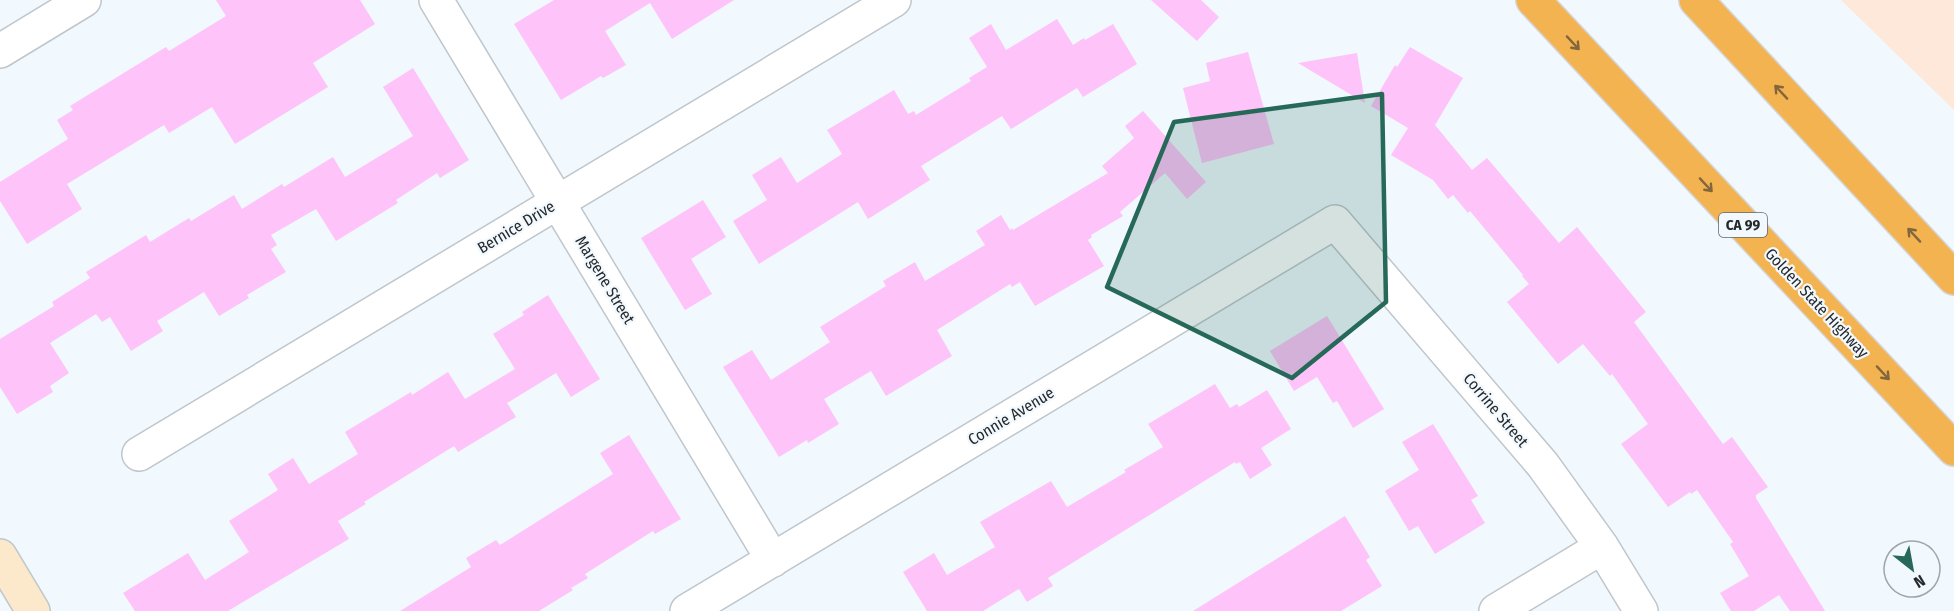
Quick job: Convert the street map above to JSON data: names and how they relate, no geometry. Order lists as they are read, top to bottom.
{
  "streets": {
    "highway": ["CA 99", "Golden State Highway"],
    "street": [
      "Bernice Drive",
      "Margene Street",
      "Corrine Street",
      "Connie Avenue"
    ]
  },
  "crossings": [
    ["Bernice Drive", "Margene Street"],
    ["Margene Street", "Connie Avenue"],
    ["Corrine Street", "Connie Avenue"]
  ],
  "north": "bottom right"
}
